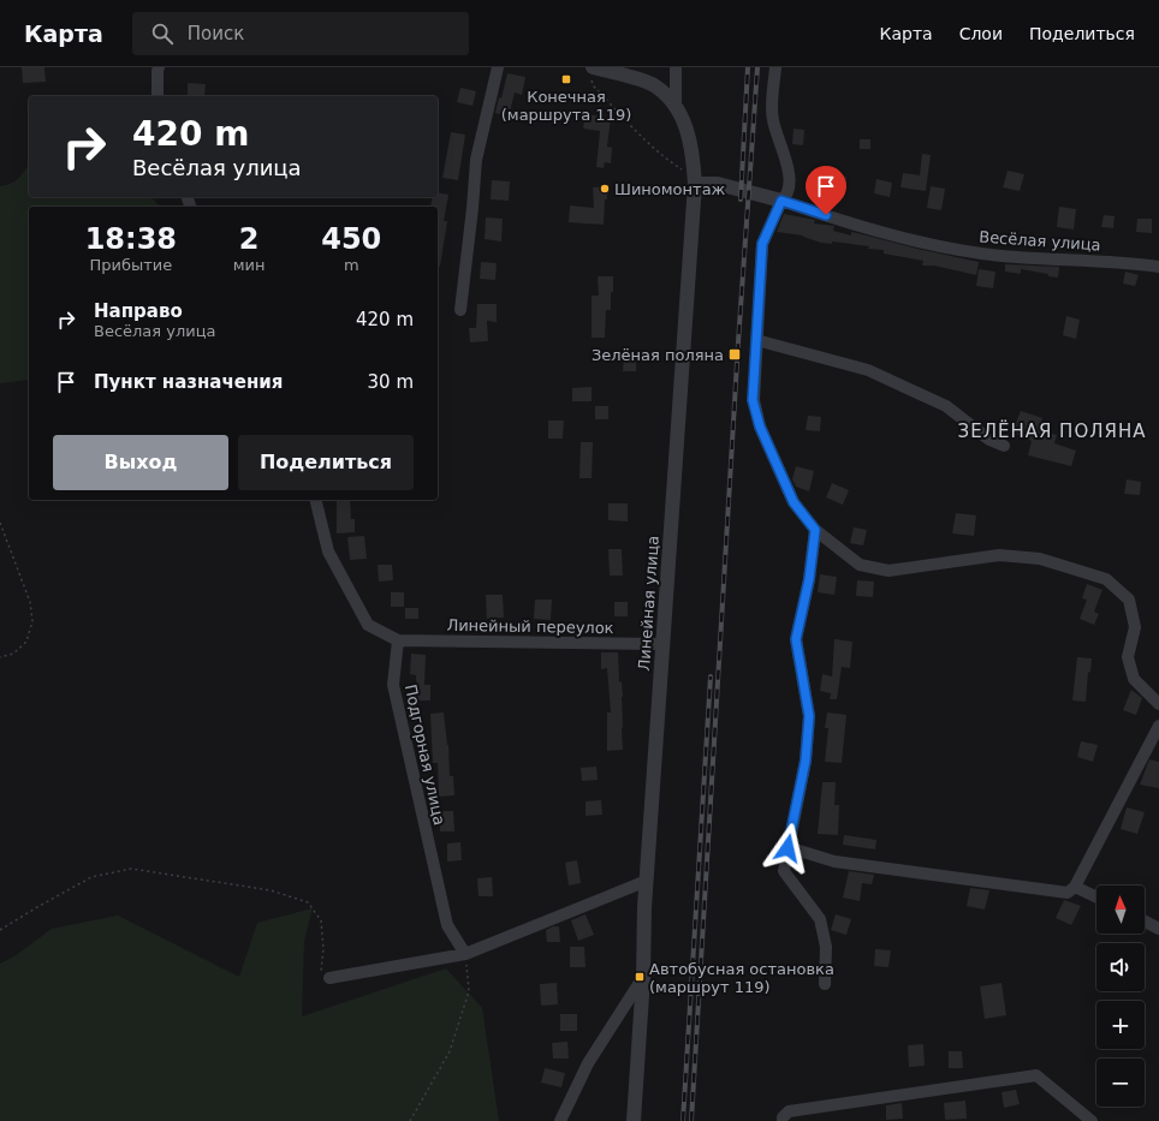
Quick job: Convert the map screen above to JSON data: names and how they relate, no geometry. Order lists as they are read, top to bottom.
{
  "streets": {
    "street": [
      "Весёлая улица",
      "Линейная улица",
      "Линейный переулок",
      "Подгорная улица"
    ]
  },
  "crossings": [
    ["Линейная улица", "Линейный переулок"],
    ["Линейный переулок", "Подгорная улица"]
  ],
  "districts": ["ЗЕЛЁНАЯ ПОЛЯНА"],
  "places": {
    "transit": ["Конечная (маршрута 119)", "Зелёная поляна", "Автобусная остановка (маршрут 119)"],
    "other": ["Шиномонтаж"]
  },
  "north": "top",
  "page": {
    "header": "Карта",
    "search": "Поиск",
    "nav": ["Карта", "Слои", "Поделиться"],
    "turn": ["420 m", "Весёлая улица"],
    "eta": [
      "18:38",
      "Прибытие",
      "2",
      "мин",
      "450",
      "m"
    ],
    "list": [
      {
        "name": "Направо",
        "note": "Весёлая улица",
        "value": "420 m"
      },
      {
        "name": "Пункт назначения",
        "value": "30 m"
      }
    ],
    "buttons": ["Выход", "Поделиться"],
    "map_buttons": ["+", "−"]
  }
}
